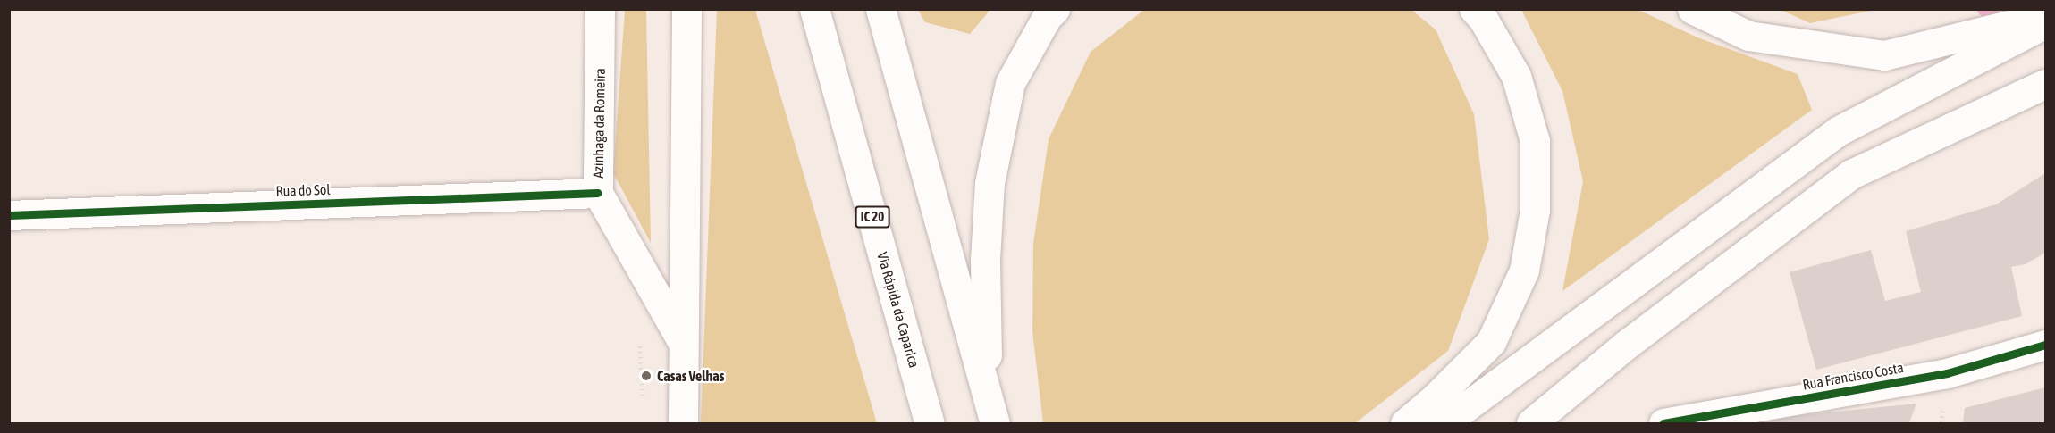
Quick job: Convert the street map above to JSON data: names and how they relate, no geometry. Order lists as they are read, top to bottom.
{
  "streets": {
    "main road": [
      "Azinhaga da Romeira",
      "Rua do Sol",
      "IC 20",
      "Via Rápida da Caparica",
      "Rua Francisco Costa"
    ]
  },
  "crossings": [
    ["Azinhaga da Romeira", "Rua do Sol"]
  ],
  "places": ["Casas Velhas"]
}
